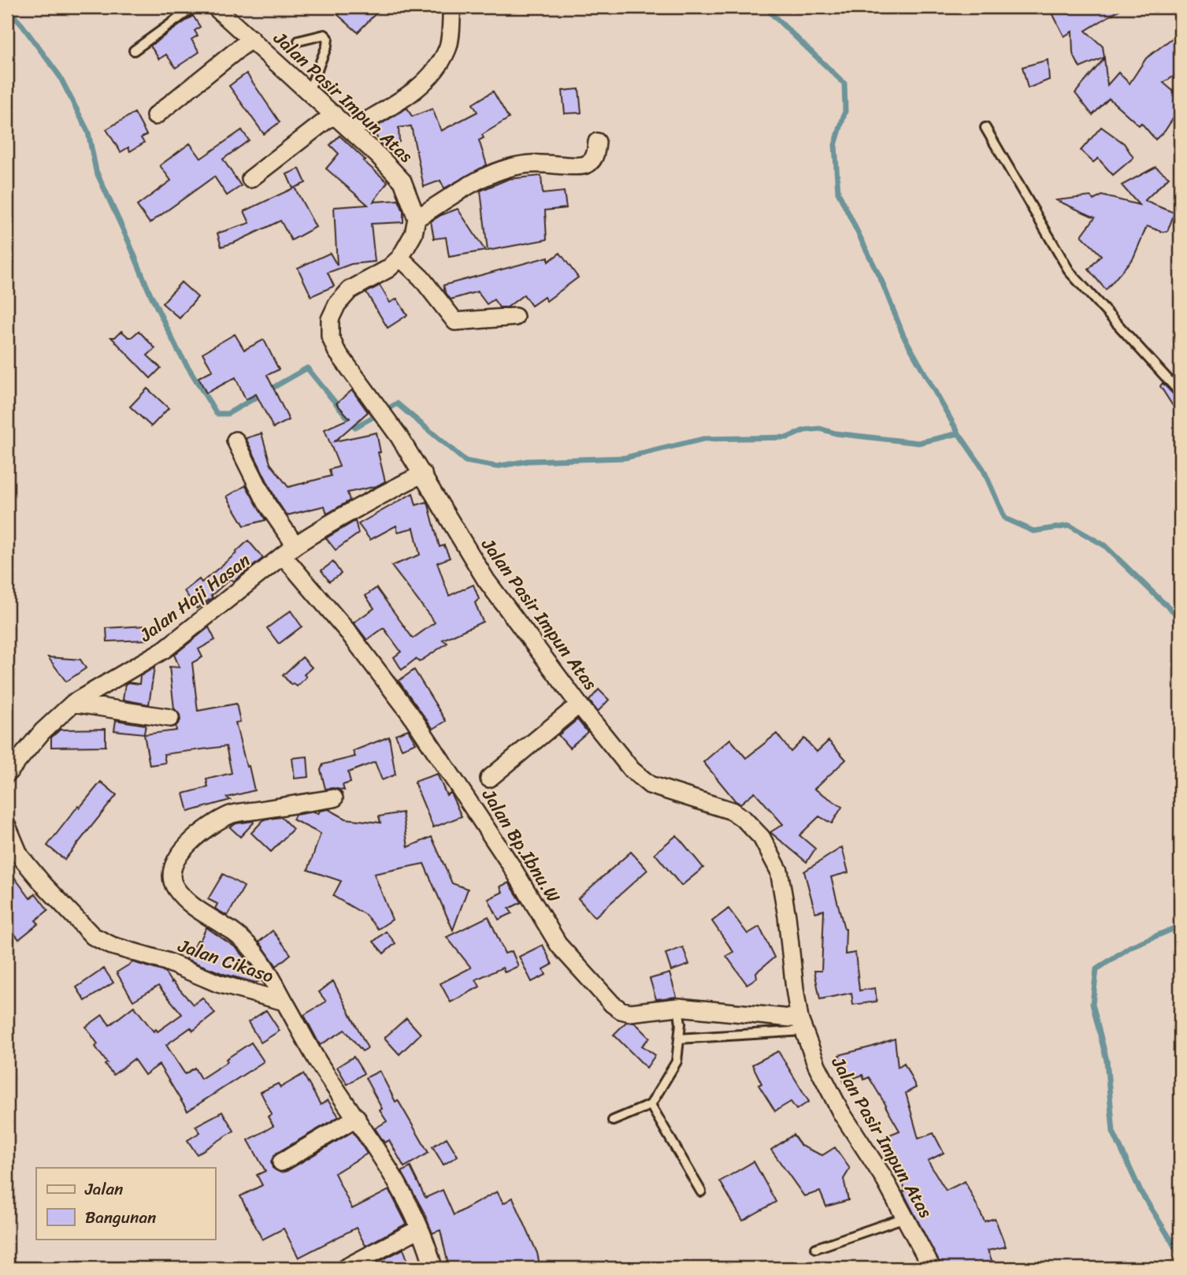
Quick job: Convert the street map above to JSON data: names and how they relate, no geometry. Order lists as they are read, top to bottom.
{
  "streets": {
    "street": [
      "Jalan Pasir Impun Atas",
      "Jalan Haji Hasan",
      "Jalan Bp.Ibnu.W",
      "Jalan Cikaso"
    ]
  },
  "crossings": [
    ["Jalan Pasir Impun Atas", "Jalan Haji Hasan"],
    ["Jalan Pasir Impun Atas", "Jalan Bp.Ibnu.W"],
    ["Jalan Haji Hasan", "Jalan Bp.Ibnu.W"]
  ],
  "legend": ["Jalan", "Bangunan"]
}
